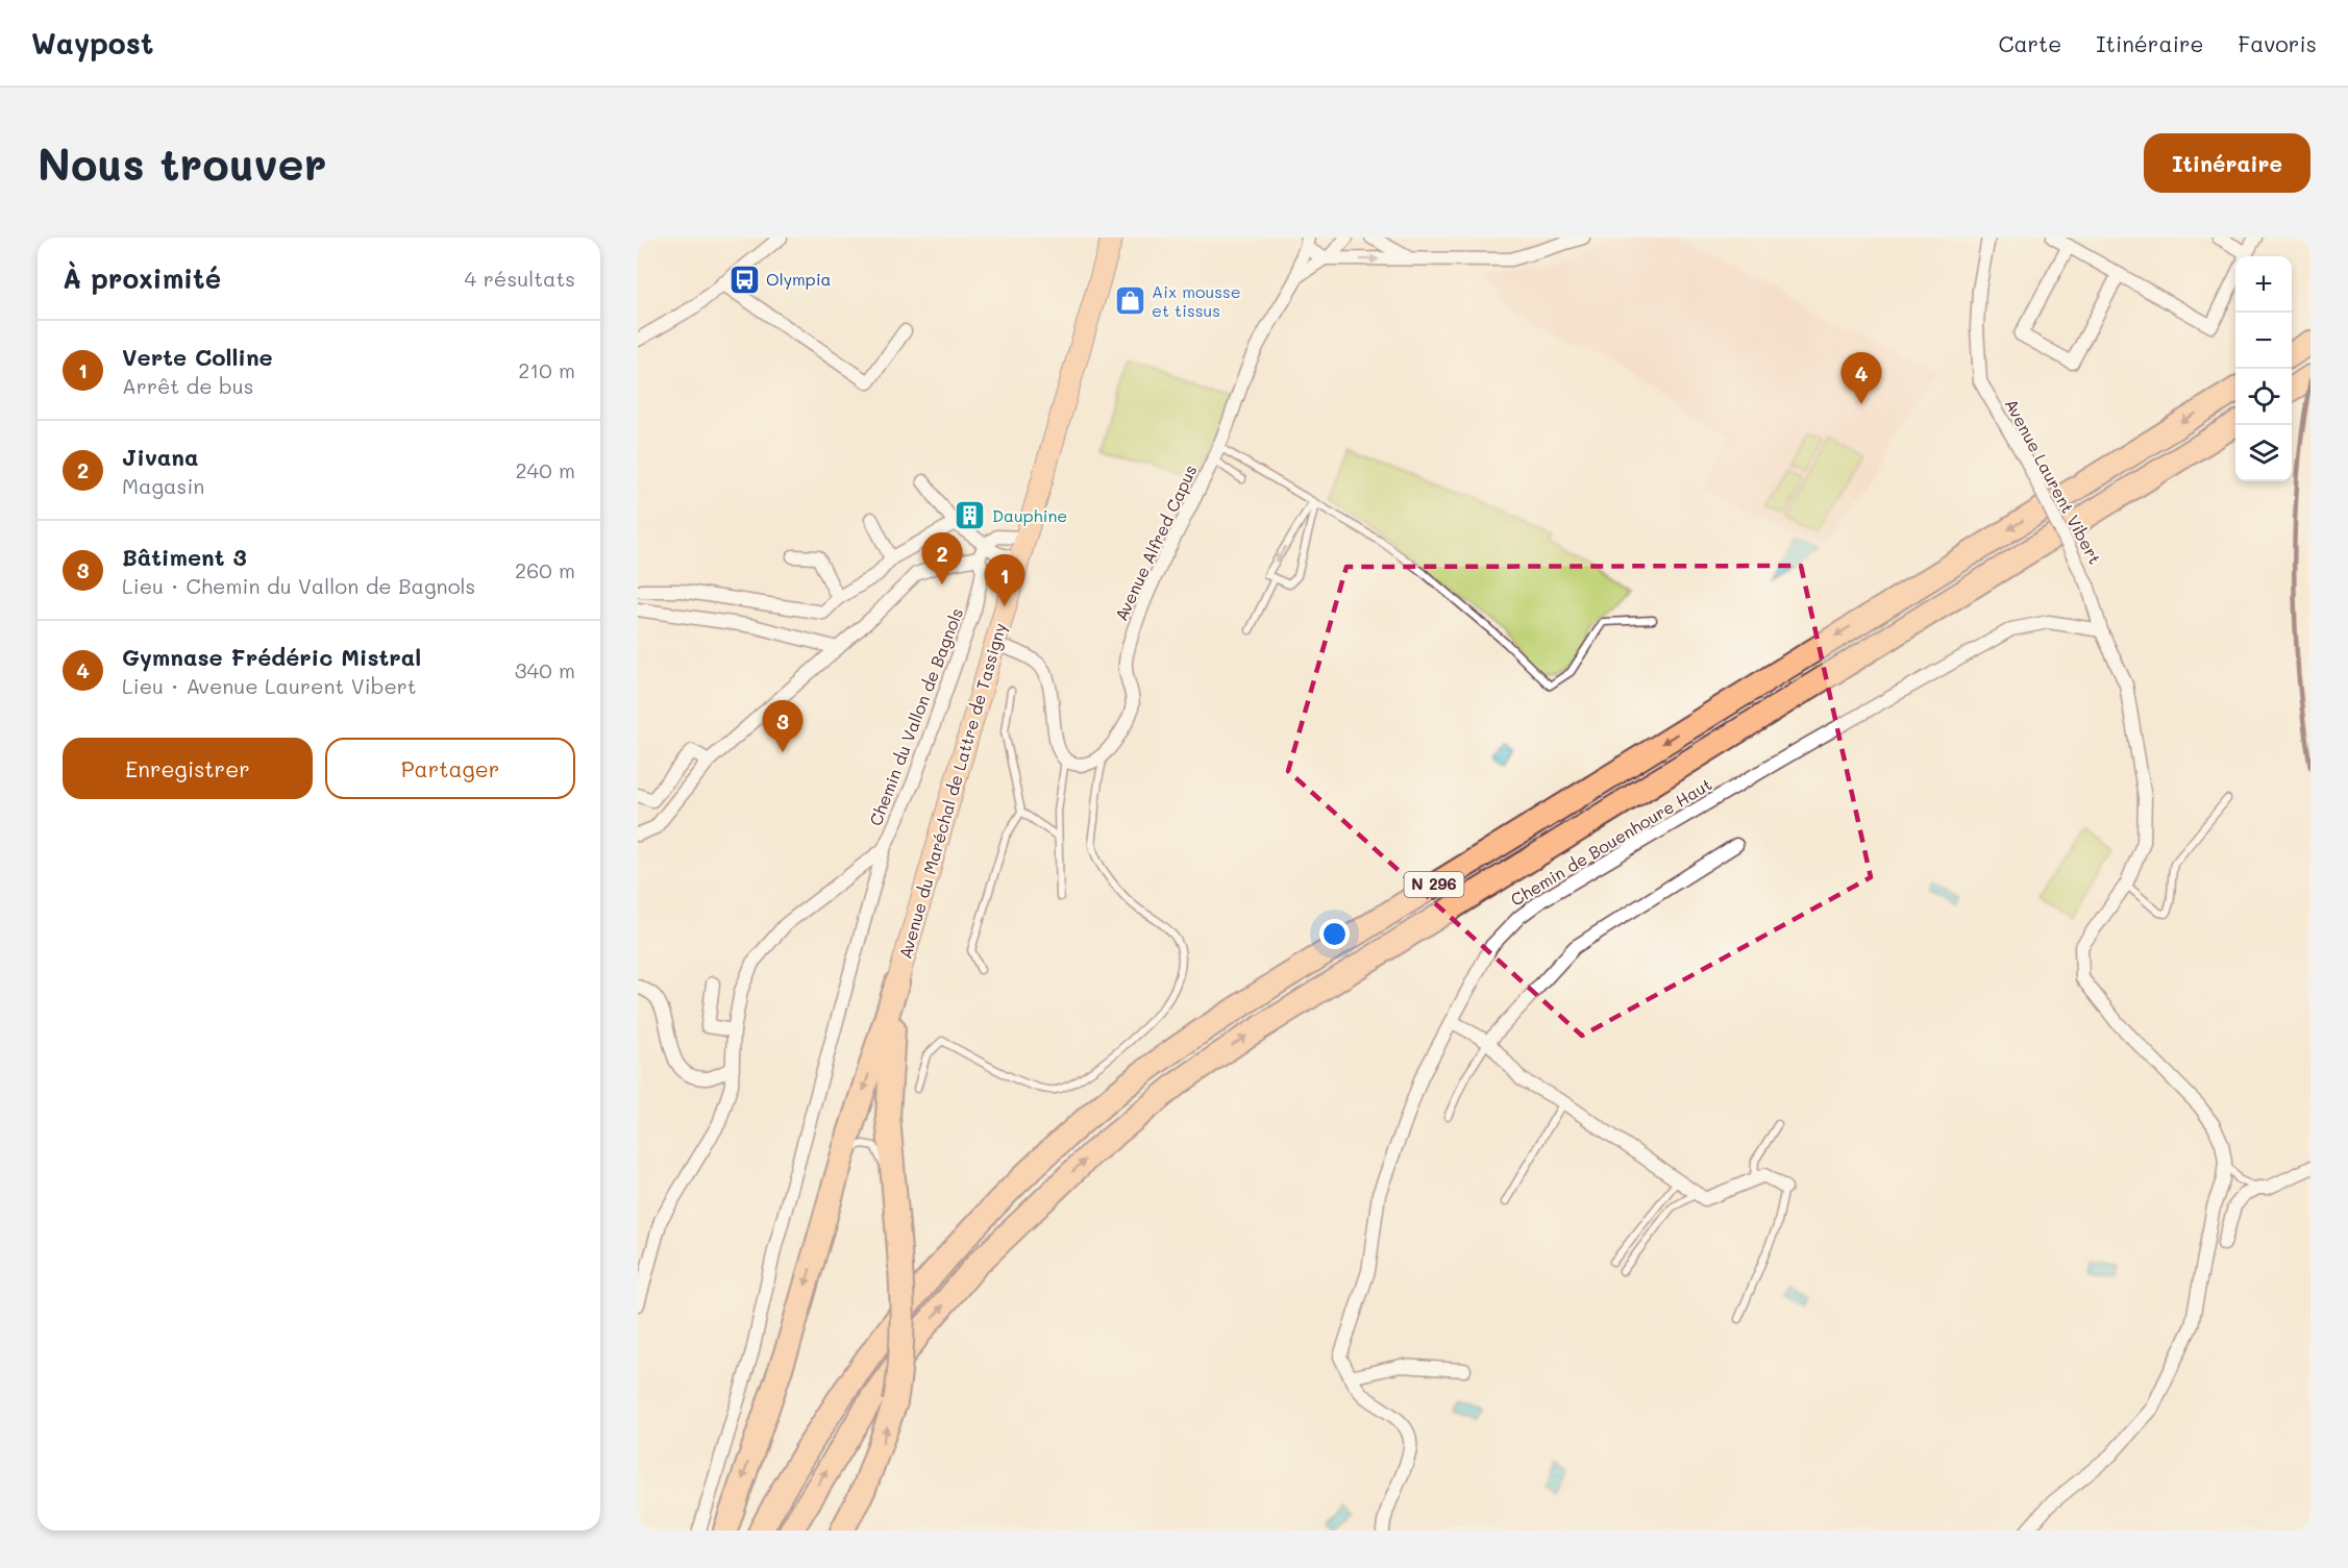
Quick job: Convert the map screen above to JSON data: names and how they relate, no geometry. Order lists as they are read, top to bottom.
{
  "streets": {
    "highway": ["N 296"],
    "main road": ["Avenue du Maréchal de Lattre de Tassigny"],
    "street": [
      "Avenue Laurent Vibert",
      "Avenue Alfred Capus",
      "Chemin du Vallon de Bagnols",
      "Chemin de Bouenhoure Haut"
    ]
  },
  "crossings": [
    ["Avenue Laurent Vibert", "Chemin de Bouenhoure Haut"]
  ],
  "places": {
    "bus stop": ["Olympia"],
    "shop": ["Aix mousse et tissus"],
    "building": ["Dauphine"]
  },
  "page": {
    "header": "Waypost",
    "nav": ["Carte", "Itinéraire", "Favoris"],
    "buttons": [
      "Itinéraire",
      ["Enregistrer", "Partager"]
    ],
    "title": "Nous trouver",
    "heading": ["À proximité", "4 résultats"],
    "map_buttons": ["+", "−"],
    "list": [
      {
        "mark": "1",
        "name": "Verte Colline",
        "note": "Arrêt de bus",
        "value": "210 m"
      },
      {
        "mark": "2",
        "name": "Jivana",
        "note": "Magasin",
        "value": "240 m"
      },
      {
        "mark": "3",
        "name": "Bâtiment 3",
        "note": "Lieu · Chemin du Vallon de Bagnols",
        "value": "260 m"
      },
      {
        "mark": "4",
        "name": "Gymnase Frédéric Mistral",
        "note": "Lieu · Avenue Laurent Vibert",
        "value": "340 m"
      }
    ],
    "pins": [
      "4",
      "2",
      "1",
      "3"
    ]
  }
}
